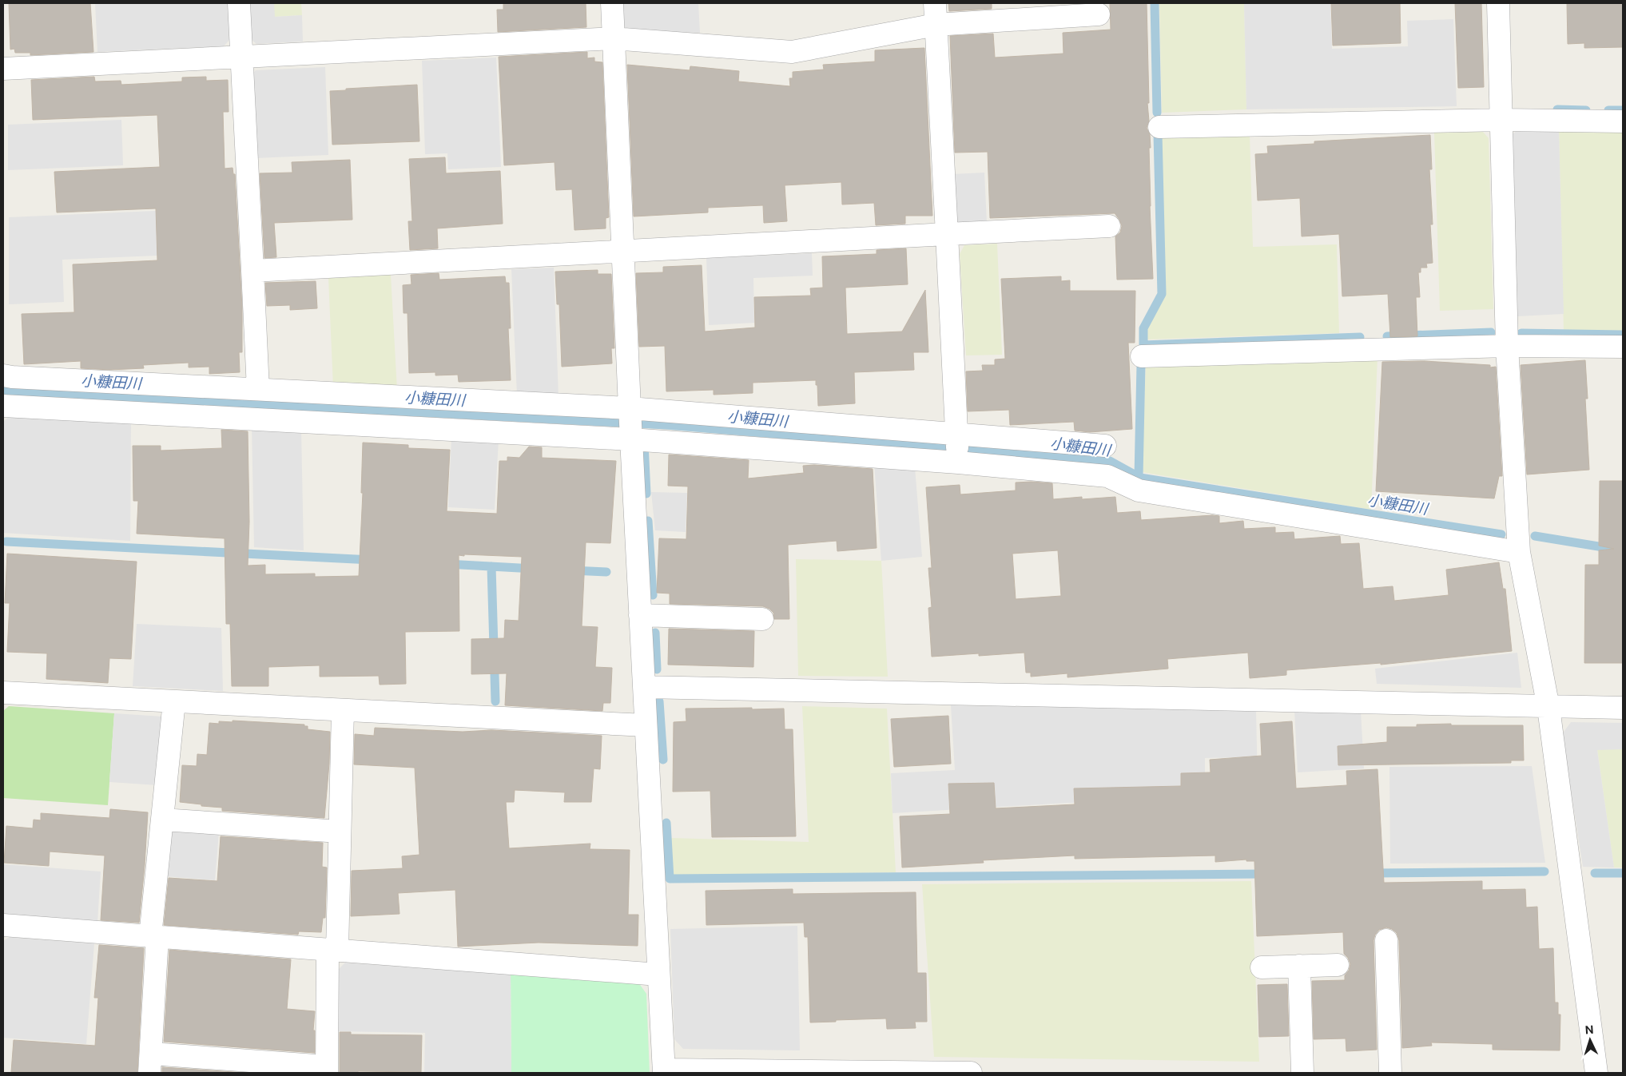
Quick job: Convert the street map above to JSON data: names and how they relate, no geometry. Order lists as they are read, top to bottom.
{
  "water": ["小糠田川"],
  "north": "top"
}
